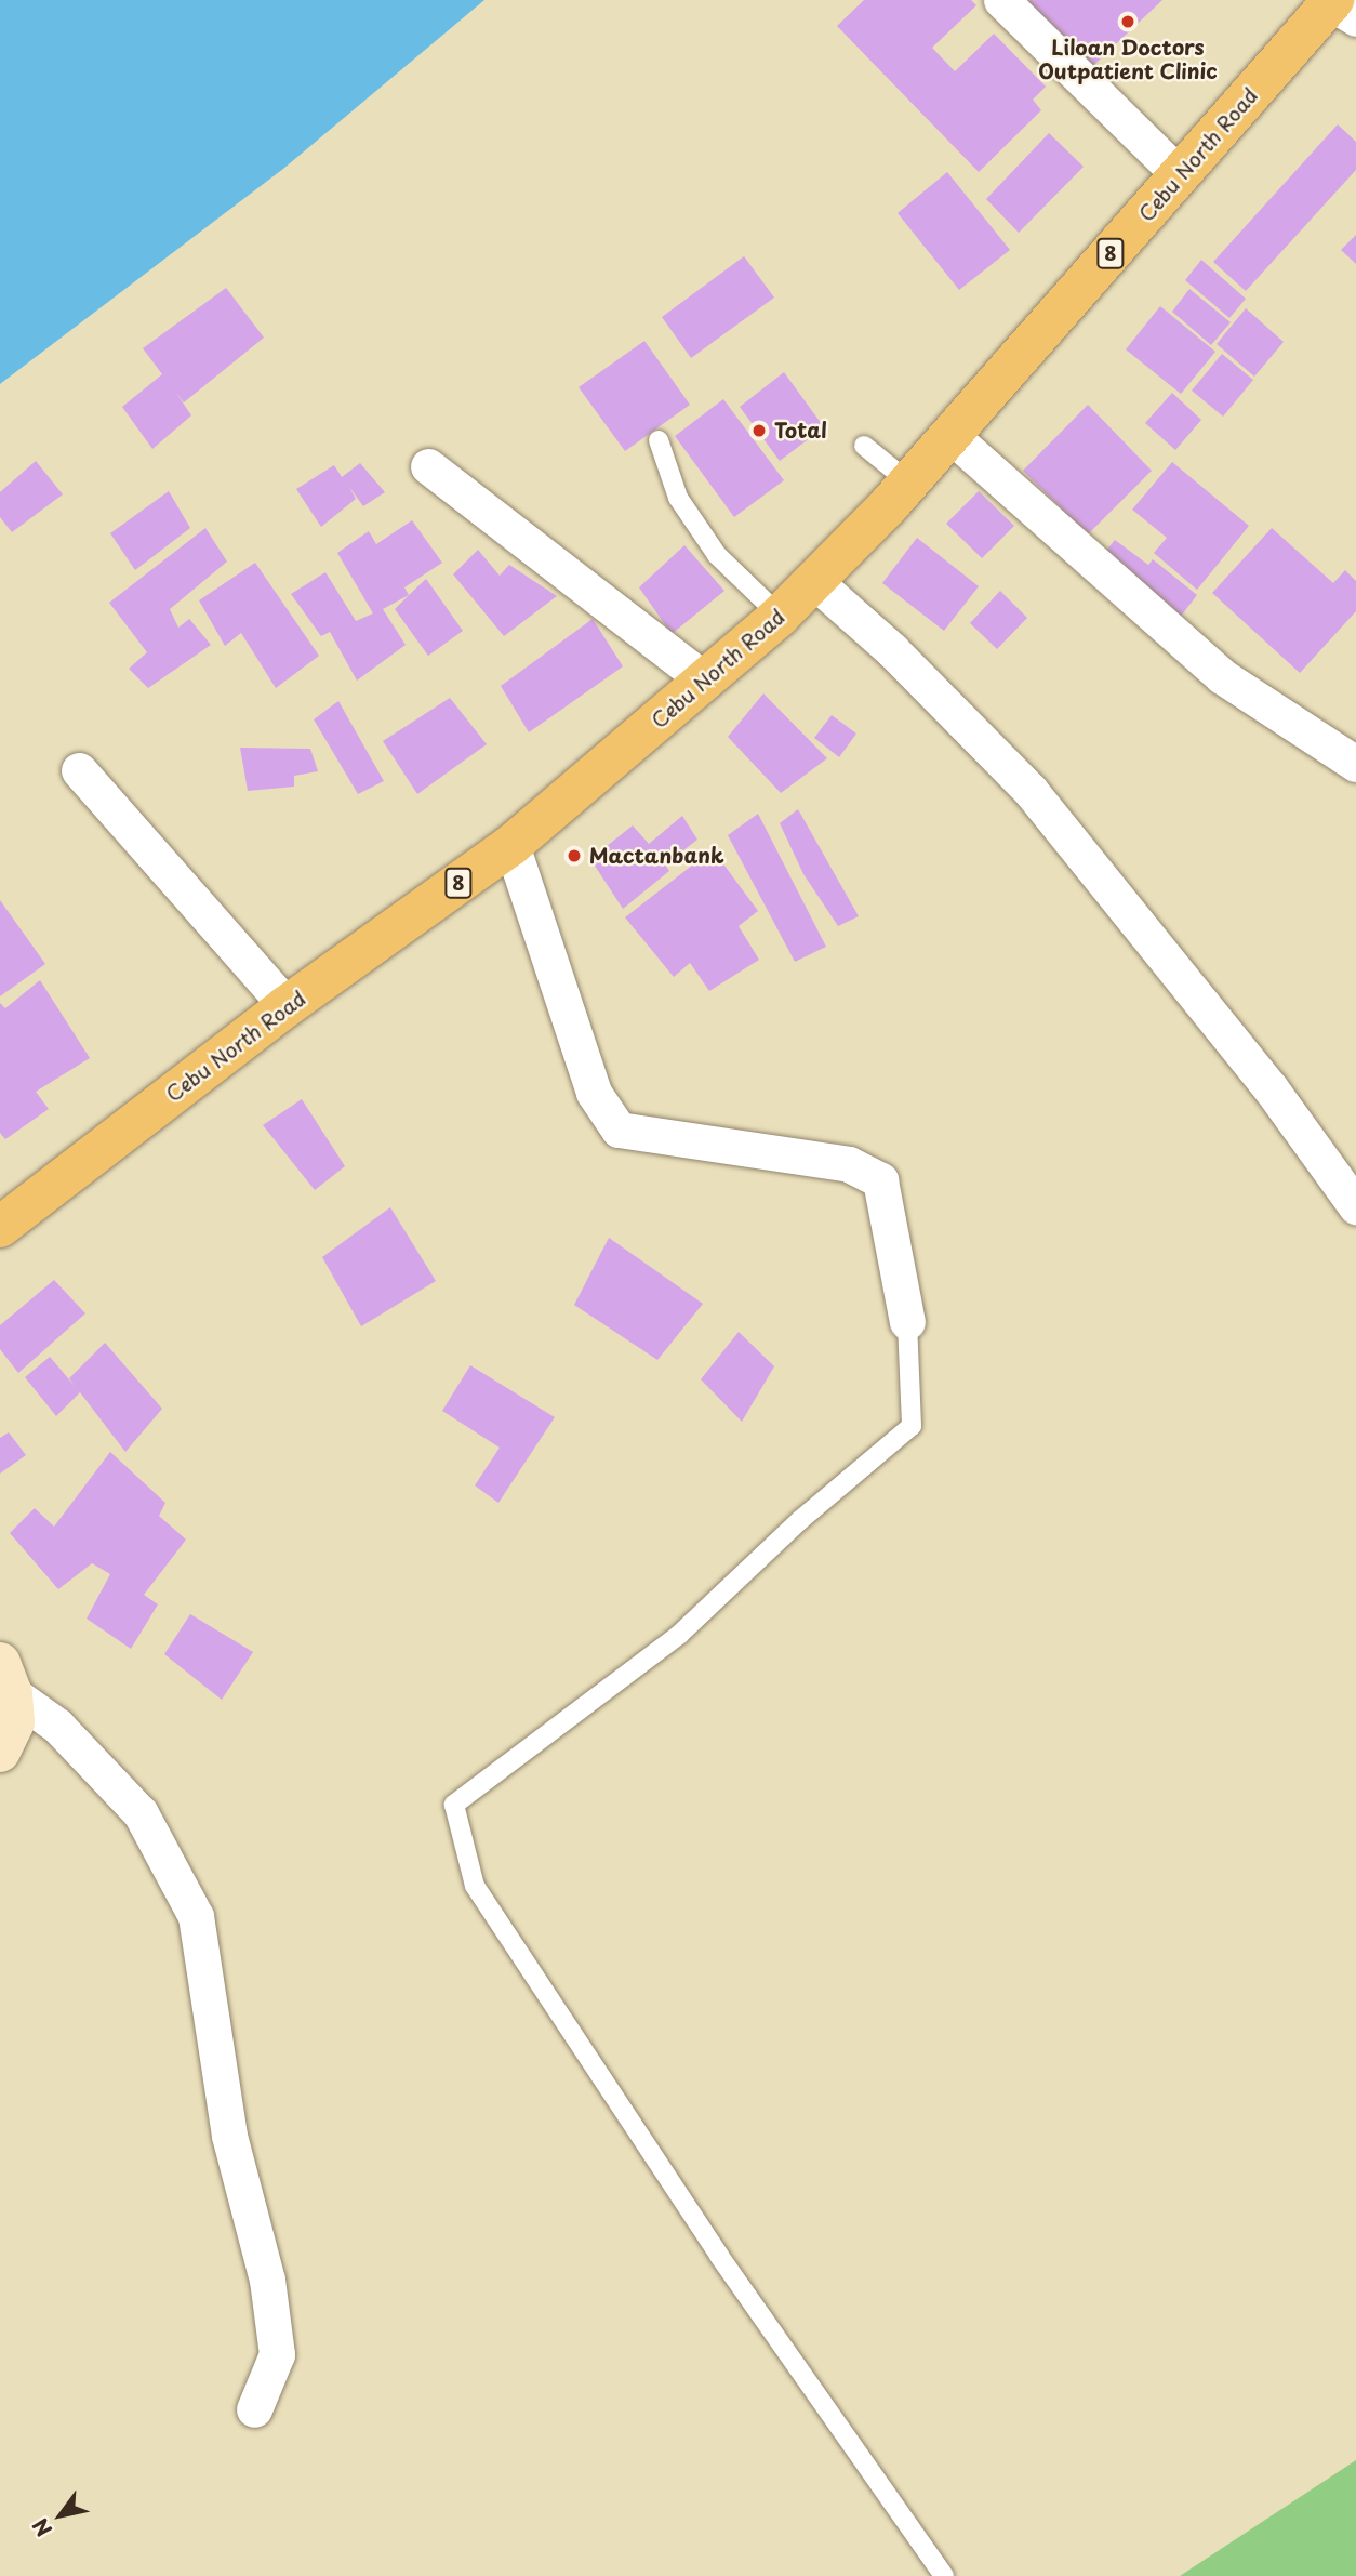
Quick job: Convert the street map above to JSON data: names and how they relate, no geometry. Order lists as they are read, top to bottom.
{
  "streets": {
    "highway": ["Cebu North Road", "8"]
  },
  "places": ["Liloan Doctors Outpatient Clinic", "Total", "Mactanbank"],
  "north": "bottom left"
}
